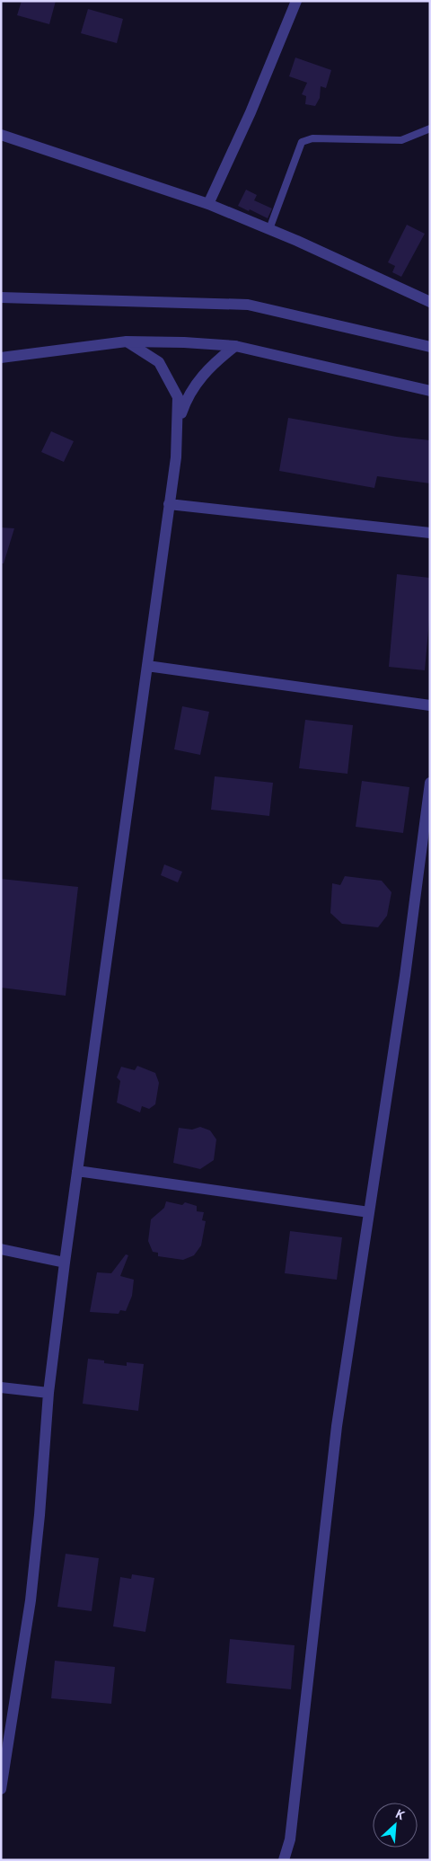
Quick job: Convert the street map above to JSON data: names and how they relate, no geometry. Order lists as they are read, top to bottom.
{
  "north": "top right"
}
